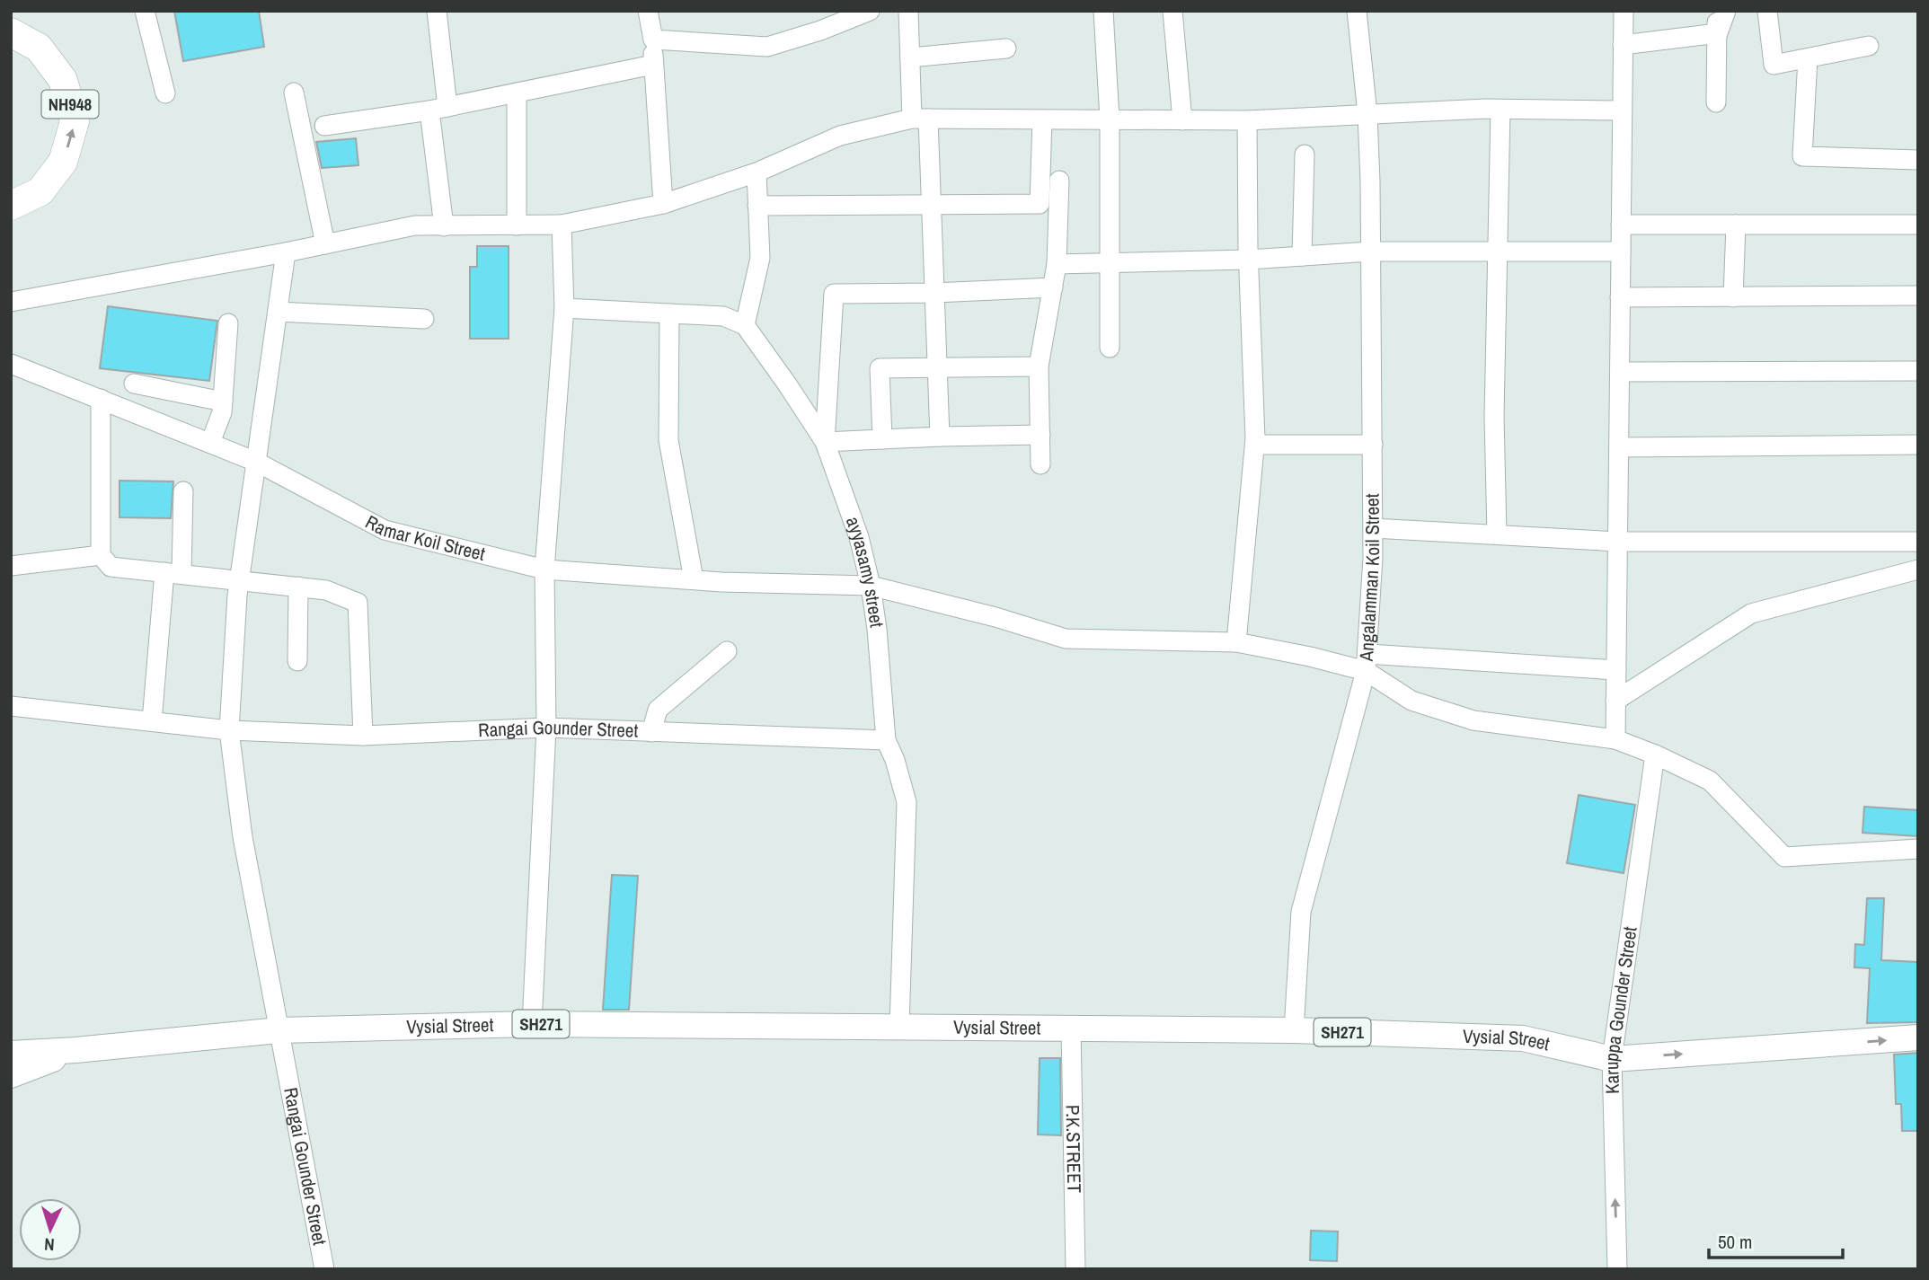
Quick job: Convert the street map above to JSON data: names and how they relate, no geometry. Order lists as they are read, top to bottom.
{
  "streets": {
    "highway": ["NH948"],
    "main road": ["SH271", "Vysial Street"],
    "street": [
      "Ramar Koil Street",
      "ayyasamy street",
      "Angalamman Koil Street",
      "Rangai Gounder Street",
      "Karuppa Gounder Street",
      "P.K.STREET"
    ]
  },
  "crossings": [
    ["Ramar Koil Street", "ayyasamy street"],
    ["Ramar Koil Street", "Angalamman Koil Street"],
    ["Ramar Koil Street", "Rangai Gounder Street"],
    ["ayyasamy street", "Rangai Gounder Street"],
    ["ayyasamy street", "Vysial Street"],
    ["Angalamman Koil Street", "Vysial Street"],
    ["Rangai Gounder Street", "Vysial Street"],
    ["Karuppa Gounder Street", "Vysial Street"],
    ["Vysial Street", "P.K.STREET"]
  ],
  "one_way": ["Karuppa Gounder Street"],
  "scale_bar": "50 m",
  "north": "bottom"
}
